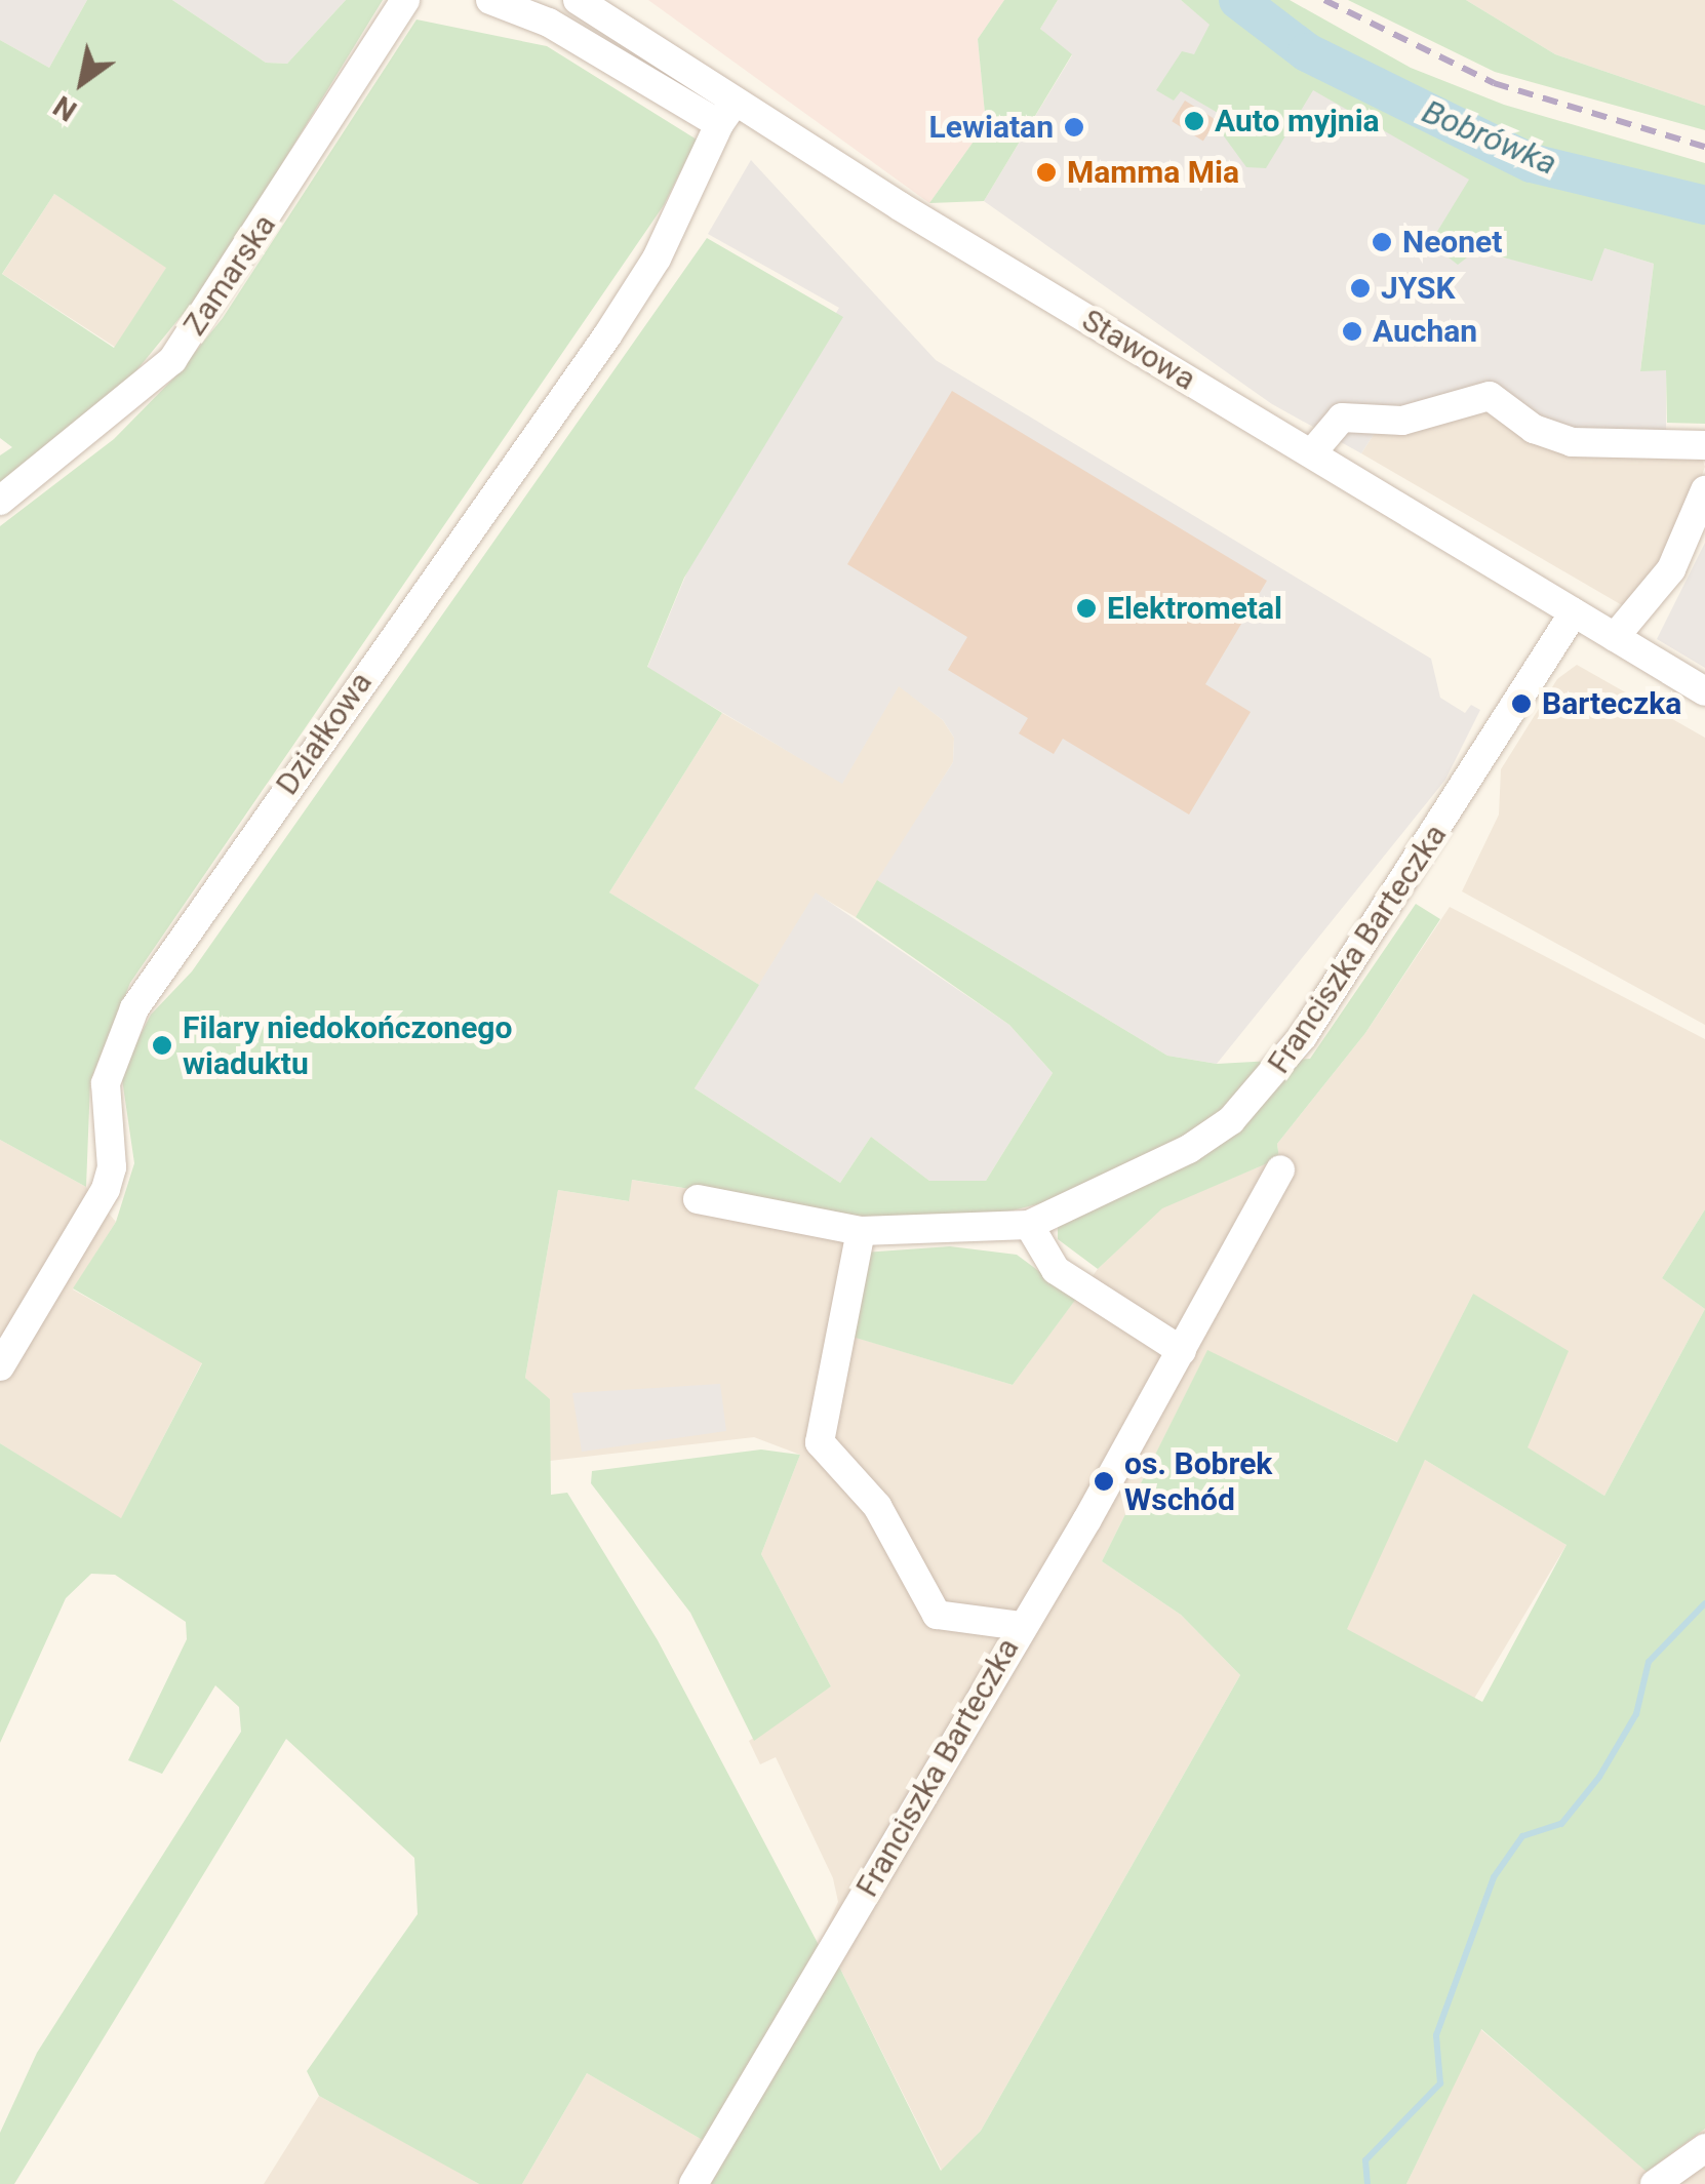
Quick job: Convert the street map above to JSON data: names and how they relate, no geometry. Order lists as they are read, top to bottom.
{
  "streets": {
    "street": [
      "Zamarska",
      "Stawowa",
      "Działkowa",
      "Franciszka Barteczka"
    ]
  },
  "crossings": [
    ["Stawowa", "Działkowa"],
    ["Stawowa", "Franciszka Barteczka"]
  ],
  "water": ["Bobrówka"],
  "places": [
    "Auto myjnia",
    "Lewiatan",
    "Mamma Mia",
    "Neonet",
    "JYSK",
    "Auchan",
    "Elektrometal",
    "Barteczka",
    "Filary niedokończonego wiaduktu",
    "os. Bobrek Wschód"
  ],
  "north": "bottom left"
}
